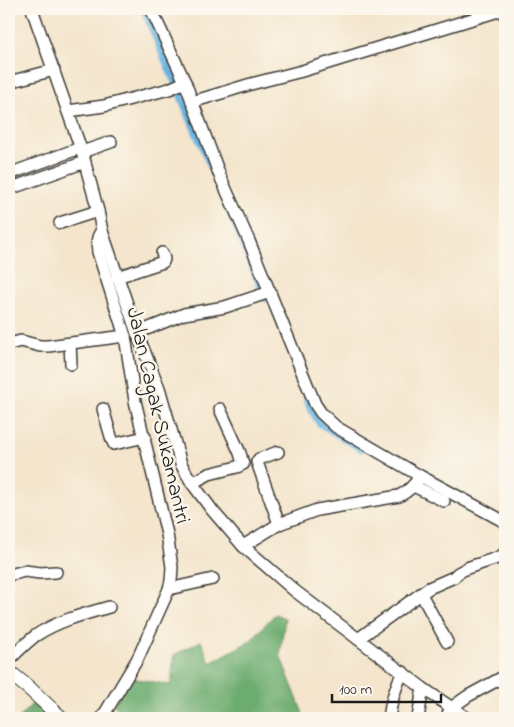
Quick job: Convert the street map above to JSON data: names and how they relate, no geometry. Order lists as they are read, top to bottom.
{
  "streets": {
    "street": ["Jalan Cagak Sukamantri"]
  },
  "scale_bar": "100 m"
}
